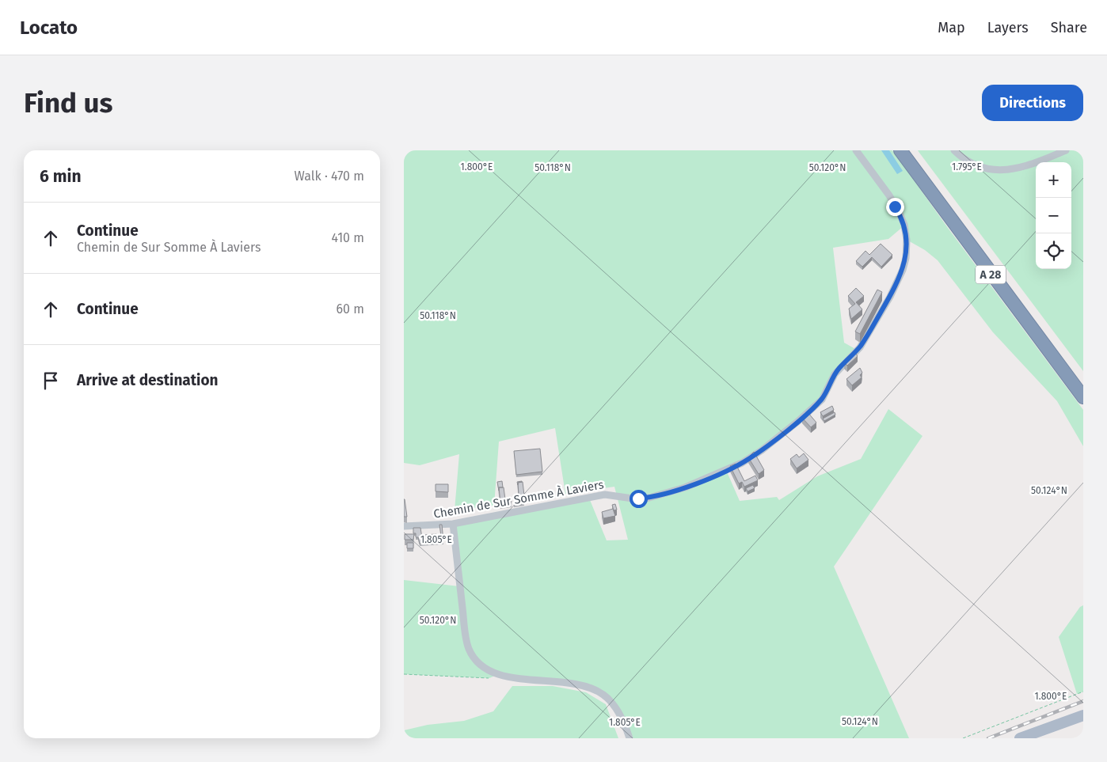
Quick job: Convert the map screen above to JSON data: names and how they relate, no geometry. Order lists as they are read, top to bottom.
{
  "streets": {
    "highway": ["A 28"],
    "street": ["Chemin de Sur Somme À Laviers"]
  },
  "page": {
    "header": "Locato",
    "nav": ["Map", "Layers", "Share"],
    "buttons": "Directions",
    "title": "Find us",
    "heading": ["6 min", "Walk · 470 m"],
    "map_buttons": ["+", "−"],
    "list": [
      ["Continue", "Chemin de Sur Somme À Laviers", "410 m"],
      ["Continue", "60 m"],
      "Arrive at destination"
    ]
  },
  "coordinates": [
    "1.800°E",
    "1.795°E",
    "50.118°N",
    "50.120°N",
    "50.124°N",
    "1.805°E"
  ]
}
